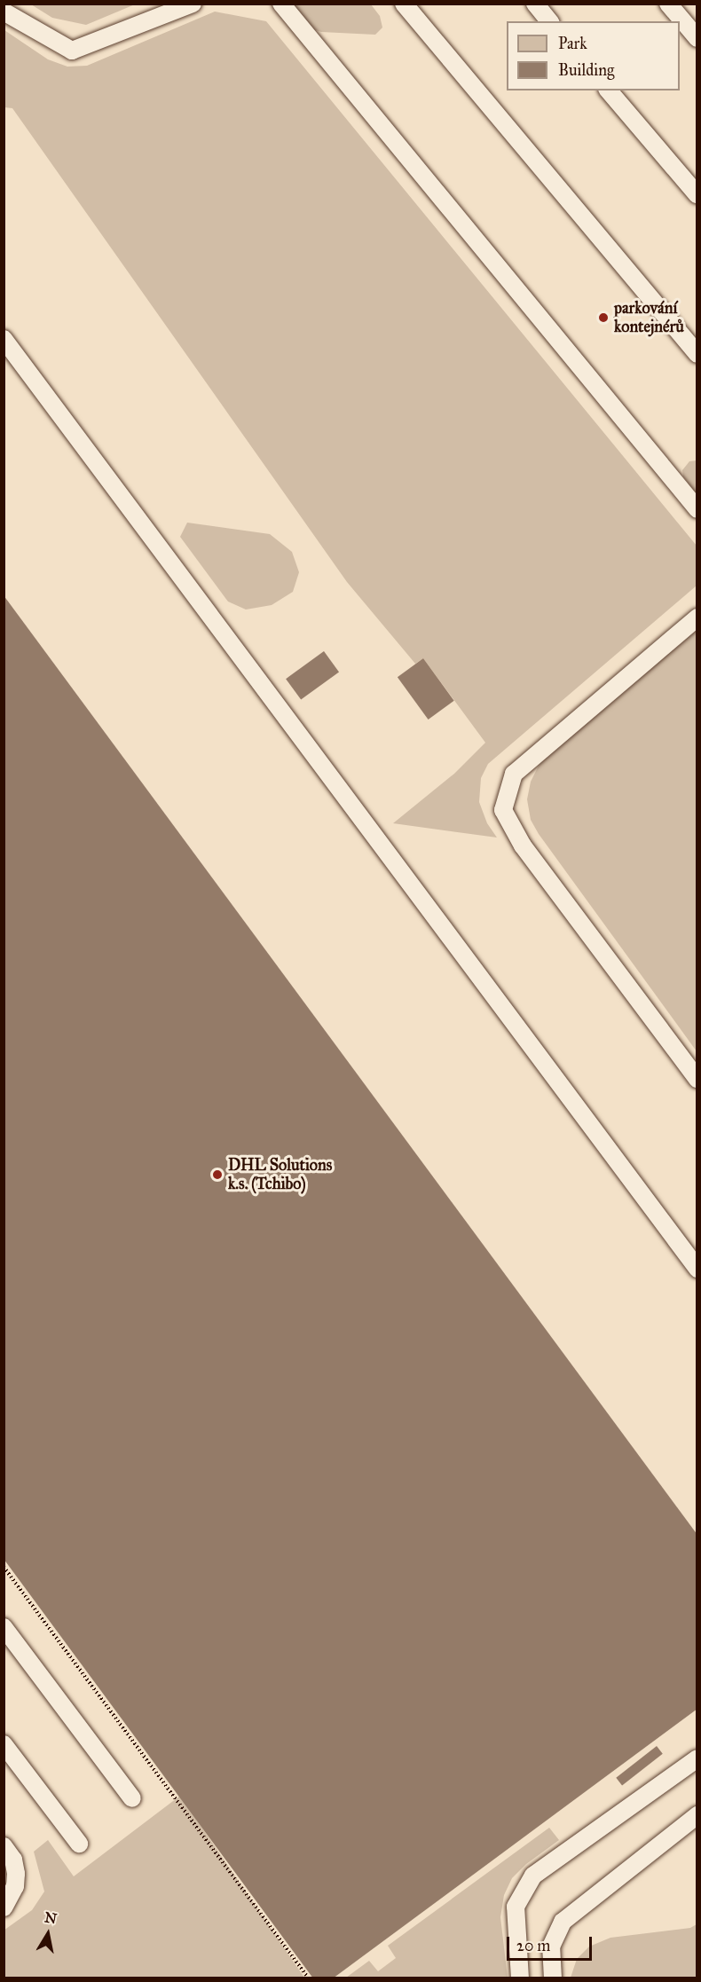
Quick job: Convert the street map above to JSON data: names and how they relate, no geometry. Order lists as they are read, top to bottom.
{
  "places": ["parkování kontejnérů", "DHL Solutions k.s. (Tchibo)"],
  "legend": ["Park", "Building"],
  "scale_bar": "20 m",
  "north": "top"
}
